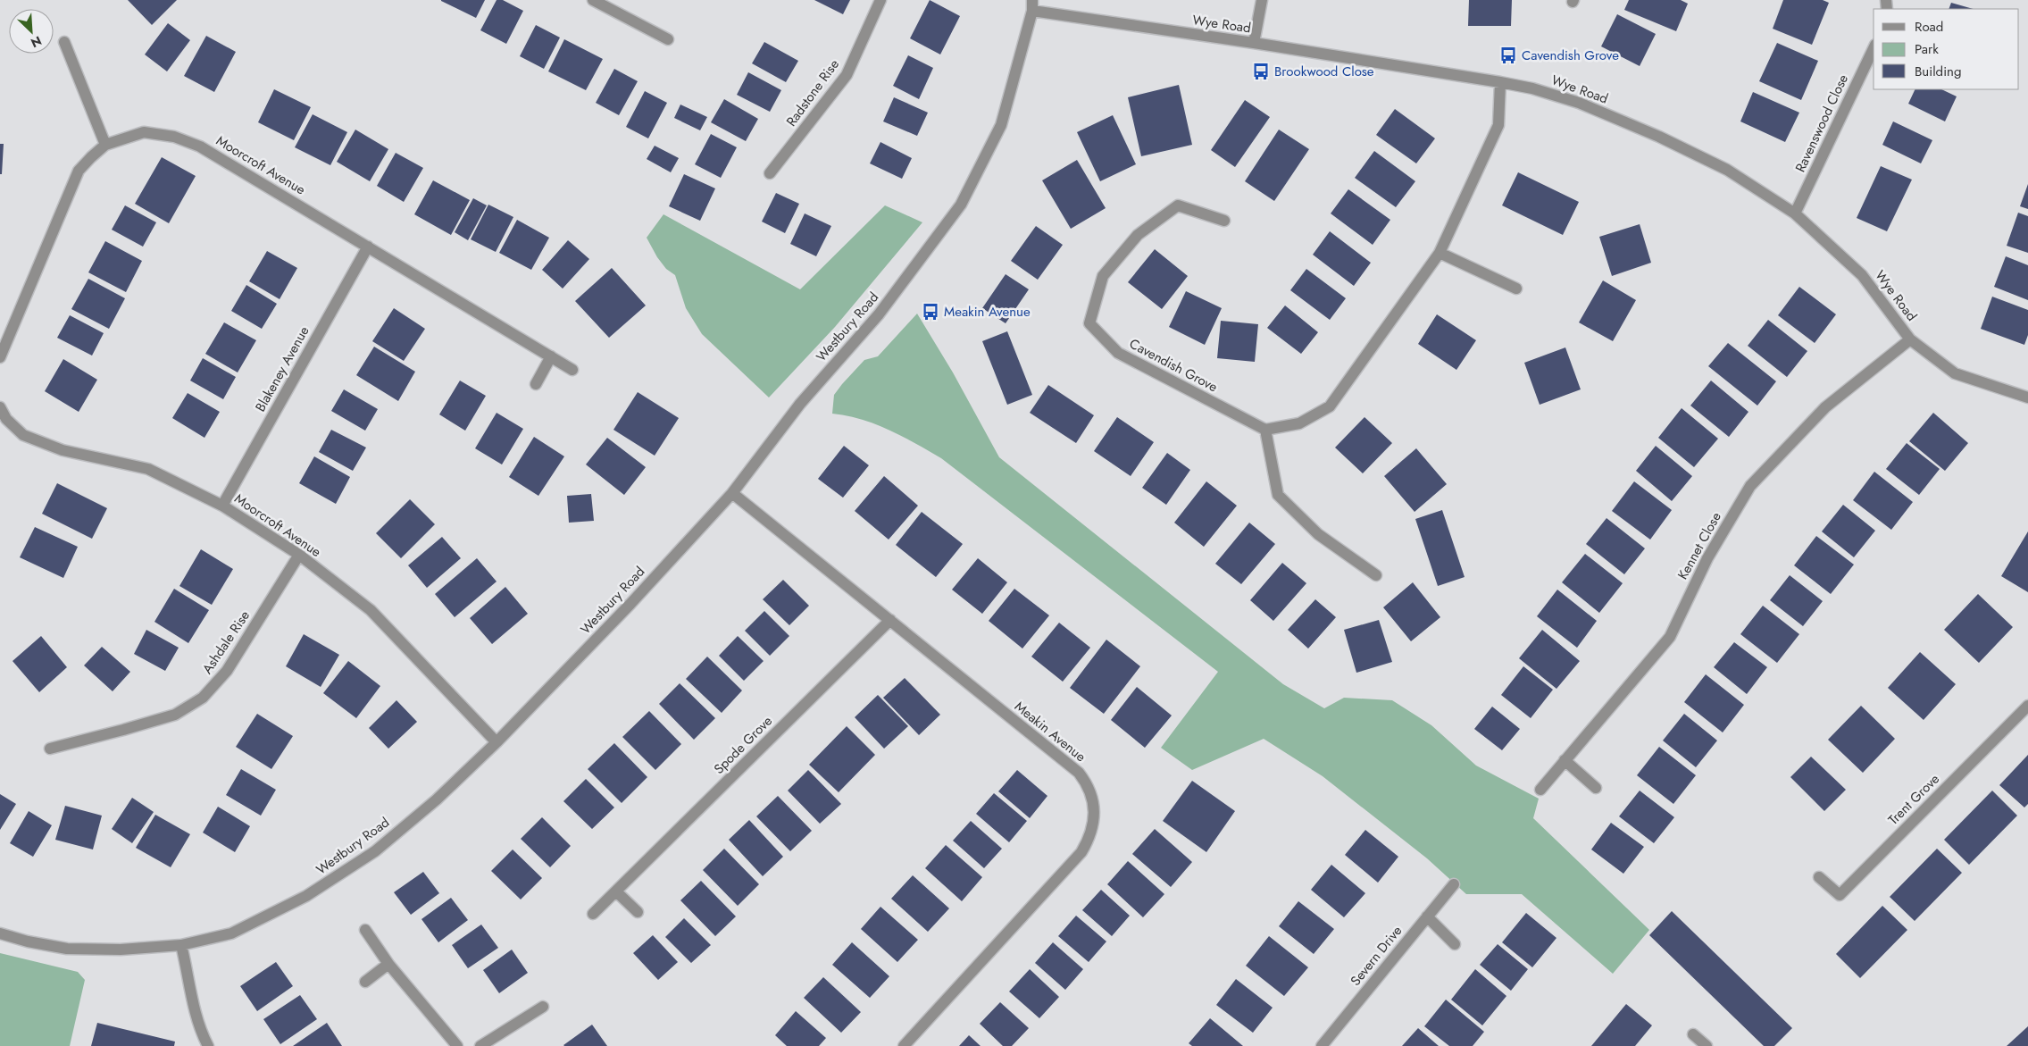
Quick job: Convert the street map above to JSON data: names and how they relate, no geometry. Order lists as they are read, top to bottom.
{
  "streets": {
    "street": [
      "Wye Road",
      "Radstone Rise",
      "Ravenswood Close",
      "Moorcroft Avenue",
      "Westbury Road",
      "Cavendish Grove",
      "Blakeney Avenue",
      "Kennet Close",
      "Ashdale Rise",
      "Meakin Avenue",
      "Spode Grove",
      "Trent Grove",
      "Severn Drive"
    ]
  },
  "crossings": [
    ["Wye Road", "Ravenswood Close"],
    ["Wye Road", "Westbury Road"],
    ["Wye Road", "Kennet Close"],
    ["Moorcroft Avenue", "Westbury Road"],
    ["Moorcroft Avenue", "Blakeney Avenue"],
    ["Moorcroft Avenue", "Ashdale Rise"],
    ["Westbury Road", "Meakin Avenue"],
    ["Meakin Avenue", "Spode Grove"]
  ],
  "places": {
    "bus stop": ["Cavendish Grove", "Brookwood Close", "Meakin Avenue"]
  },
  "legend": ["Road", "Park", "Building"],
  "north": "bottom right"
}
